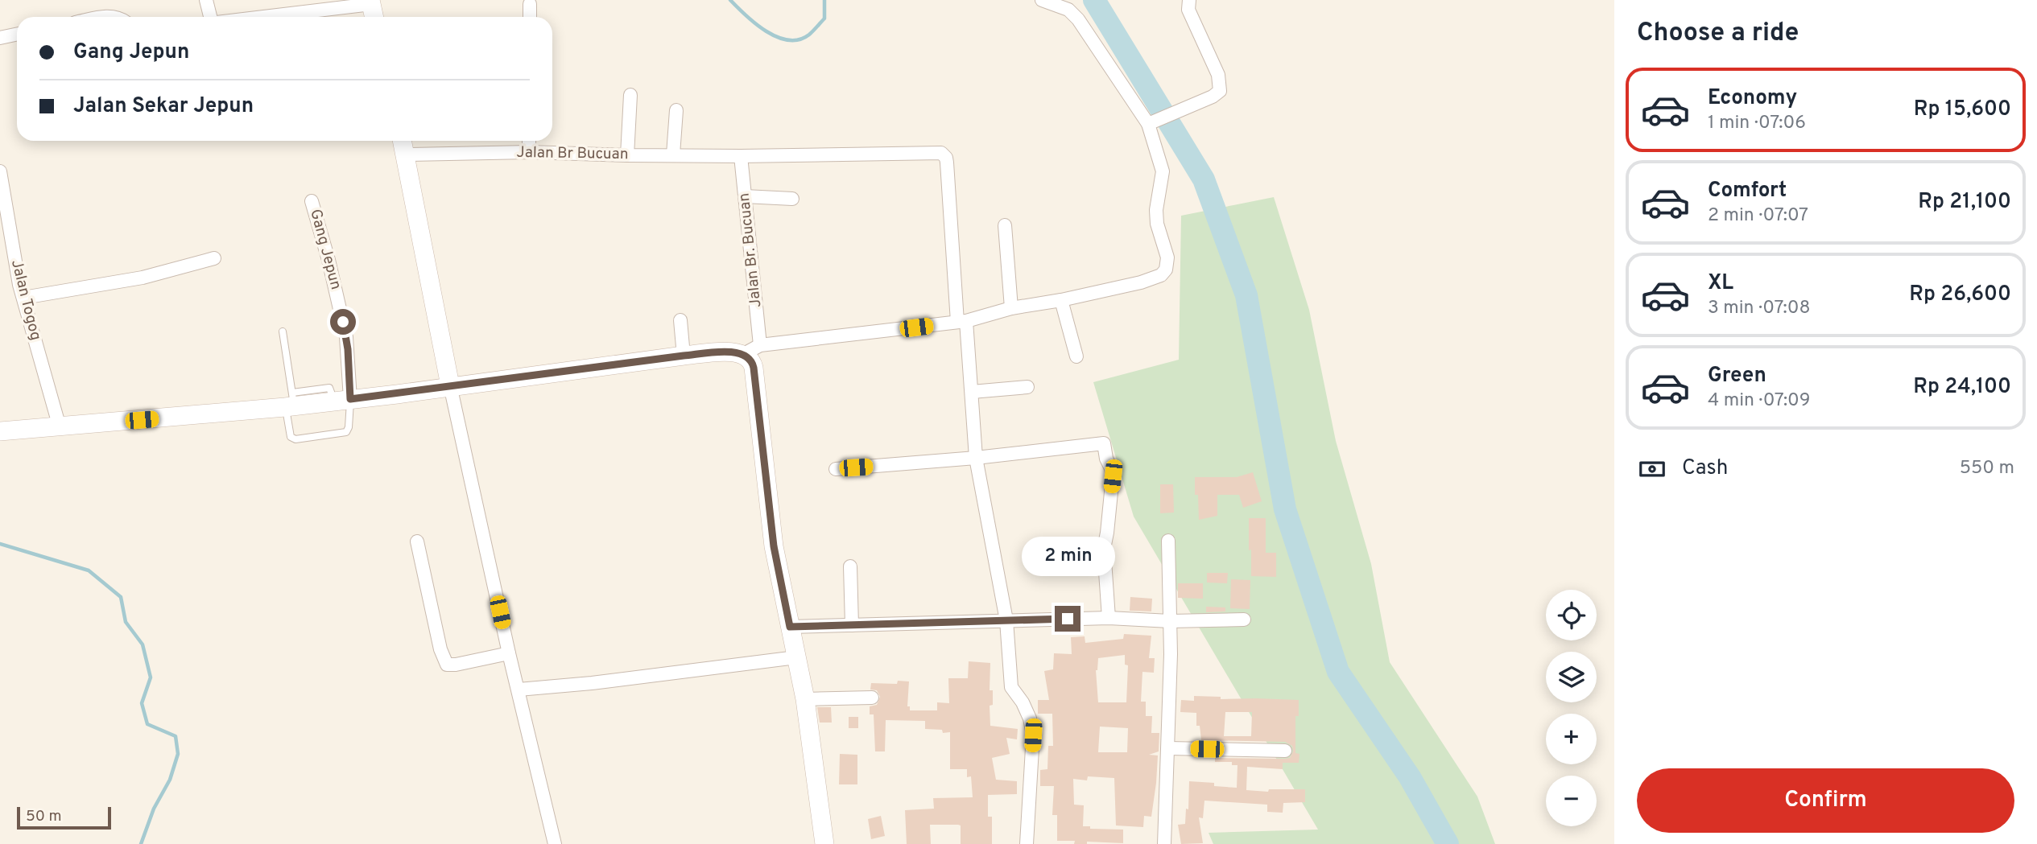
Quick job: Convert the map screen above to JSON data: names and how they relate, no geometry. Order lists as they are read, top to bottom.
{
  "streets": {
    "street": [
      "Jalan Br Bucuan",
      "Gang Jepun",
      "Jalan Br. Bucuan",
      "Jalan Togog"
    ]
  },
  "crossings": [
    ["Jalan Br Bucuan", "Jalan Br. Bucuan"]
  ],
  "scale_bar": "50 m",
  "page": {
    "heading": "Choose a ride",
    "banner": ["Gang Jepun", "Jalan Sekar Jepun"],
    "list": [
      {
        "name": "Economy",
        "note": "1 min · 07:06",
        "value": "Rp 15,600"
      },
      {
        "name": "Comfort",
        "note": "2 min · 07:07",
        "value": "Rp 21,100"
      },
      {
        "name": "XL",
        "note": "3 min · 07:08",
        "value": "Rp 26,600"
      },
      {
        "name": "Green",
        "note": "4 min · 07:09",
        "value": "Rp 24,100"
      }
    ],
    "pay": ["Cash", "550 m"],
    "bubble": "2 min",
    "map_buttons": ["+", "−"],
    "buttons": "Confirm",
    "scale": "50 m"
  }
}
